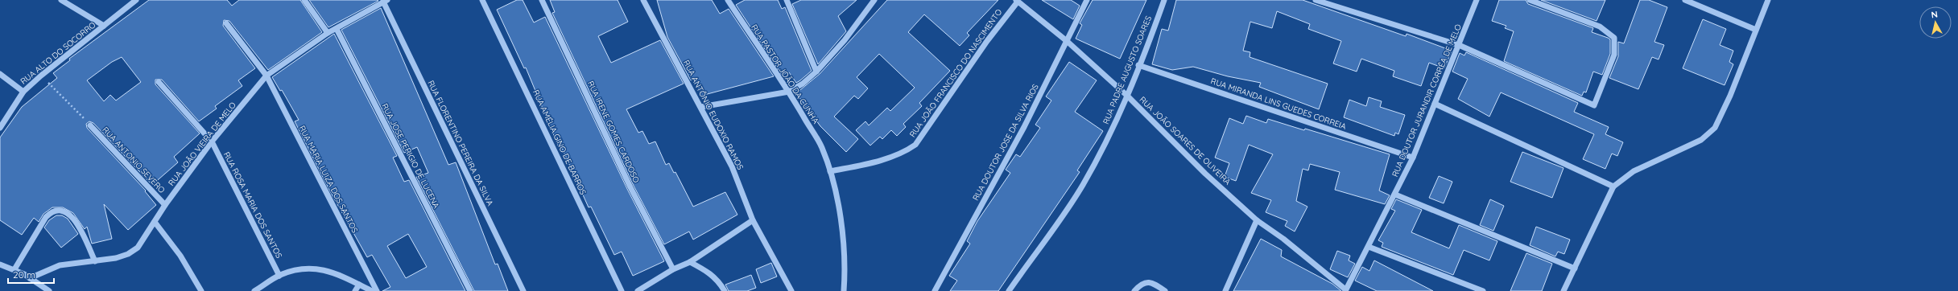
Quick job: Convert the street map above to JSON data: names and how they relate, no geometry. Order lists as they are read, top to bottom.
{
  "streets": {
    "street": [
      "RUA ALTO DO SOCORRO",
      "RUA PADRE AUGUSTO SOARES",
      "RUA JOÃO FRANCISCO DO NASCIMENTO",
      "RUA PASTOR JOÃO DA CUNHA",
      "RUA DOUTOR JURANDIR CORRÊA DE MELO",
      "RUA MIRANDA LINS GUEDES CORREIA",
      "RUA ANTÔNIO EUDOXIO RAMOS",
      "RUA IRENE GOMES CARDOSO",
      "RUA JOÃO SOARES DE OLIVEIRA",
      "RUA AMÉLIA GINO DE BARROS",
      "RUA DOUTOR JOSE DA SILVA RIOS",
      "RUA FLORENTINO PEREIRA DA SILVA",
      "RUA JOÃO VIEIRA DE MELO",
      "RUA JOSE PERIGIO DE LUCENA",
      "RUA ANTONIO SEVERO",
      "RUA MARIA LUIZA DOS SANTOS",
      "RUA ROSA MARIA DOS SANTOS"
    ]
  },
  "crossings": [
    ["RUA PADRE AUGUSTO SOARES", "RUA MIRANDA LINS GUEDES CORREIA"],
    ["RUA PADRE AUGUSTO SOARES", "RUA JOÃO SOARES DE OLIVEIRA"],
    ["RUA JOÃO FRANCISCO DO NASCIMENTO", "RUA PASTOR JOÃO DA CUNHA"],
    ["RUA JOÃO FRANCISCO DO NASCIMENTO", "RUA JOÃO SOARES DE OLIVEIRA"],
    ["RUA DOUTOR JURANDIR CORRÊA DE MELO", "RUA MIRANDA LINS GUEDES CORREIA"],
    ["RUA DOUTOR JURANDIR CORRÊA DE MELO", "RUA JOÃO SOARES DE OLIVEIRA"],
    ["RUA JOÃO SOARES DE OLIVEIRA", "RUA DOUTOR JOSE DA SILVA RIOS"],
    ["RUA FLORENTINO PEREIRA DA SILVA", "RUA JOÃO VIEIRA DE MELO"],
    ["RUA JOÃO VIEIRA DE MELO", "RUA JOSE PERIGIO DE LUCENA"],
    ["RUA JOÃO VIEIRA DE MELO", "RUA ANTONIO SEVERO"],
    ["RUA JOÃO VIEIRA DE MELO", "RUA MARIA LUIZA DOS SANTOS"],
    ["RUA JOÃO VIEIRA DE MELO", "RUA ROSA MARIA DOS SANTOS"]
  ],
  "scale_bar": "20 m",
  "north": "top"
}
